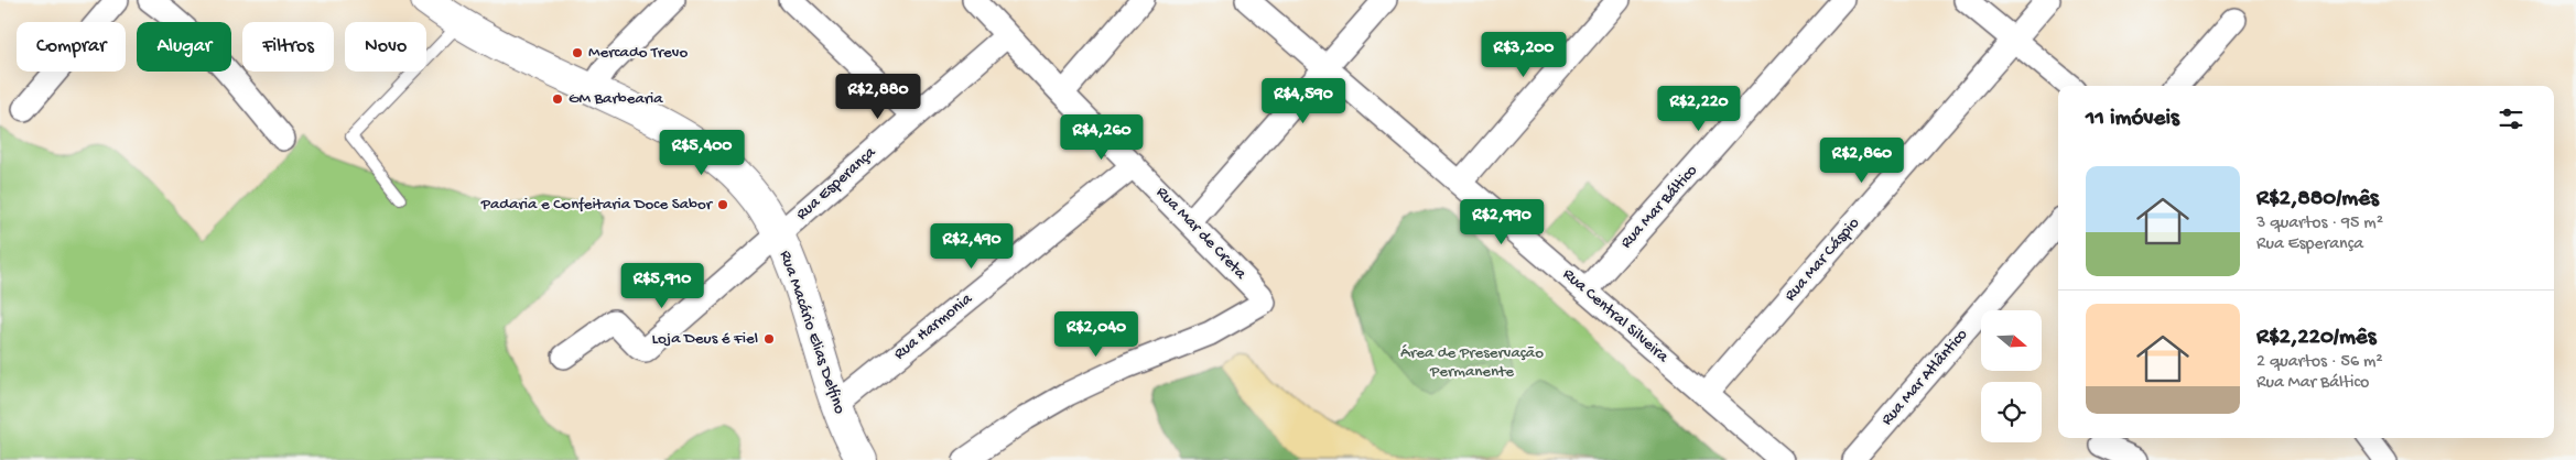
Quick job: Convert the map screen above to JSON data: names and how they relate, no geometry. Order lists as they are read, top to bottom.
{
  "streets": {
    "main road": ["Rua Macário Elias Delfino"],
    "street": [
      "Rua Esperança",
      "Rua Mar Báltico",
      "Rua Mar de Creta",
      "Rua Mar Cáspio",
      "Rua Central Silveira",
      "Rua Harmonia",
      "Rua Mar Atlântico"
    ]
  },
  "crossings": [
    ["Rua Esperança", "Rua Mar de Creta"],
    ["Rua Esperança", "Rua Macário Elias Delfino"],
    ["Rua Mar Báltico", "Rua Central Silveira"],
    ["Rua Mar de Creta", "Rua Harmonia"],
    ["Rua Mar Cáspio", "Rua Central Silveira"],
    ["Rua Harmonia", "Rua Macário Elias Delfino"]
  ],
  "parks": ["Área de Preservação Permanente"],
  "places": [
    "Mercado Trevo",
    "GM Barbearia",
    "Padaria e Confeitaria Doce Sabor",
    "Loja Deus é Fiel"
  ],
  "north": "right",
  "page": {
    "chip": [
      "Comprar",
      "Alugar",
      "Filtros",
      "Novo"
    ],
    "price": [
      "R$3,200",
      "R$2,880",
      "R$4,590",
      "R$2,220",
      "R$4,260",
      "R$5,400",
      "R$2,860",
      "R$2,990",
      "R$2,490",
      "R$5,910",
      "R$2,040"
    ],
    "heading": "11 imóveis",
    "list": [
      {
        "name": "R$2,880/mês",
        "note": "3 quartos · 95 m² · Rua Esperança"
      },
      {
        "name": "R$2,220/mês",
        "note": "2 quartos · 56 m² · Rua Mar Báltico"
      }
    ]
  }
}
